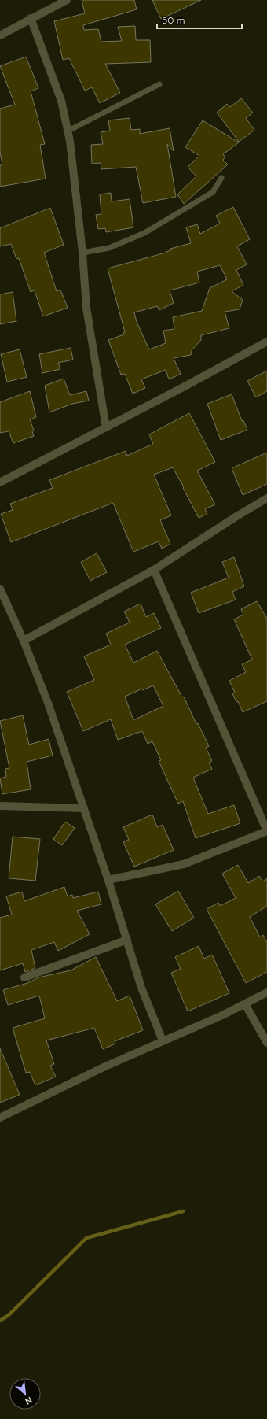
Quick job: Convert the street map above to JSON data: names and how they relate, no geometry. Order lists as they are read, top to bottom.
{
  "scale_bar": "50 m",
  "north": "bottom right"
}
